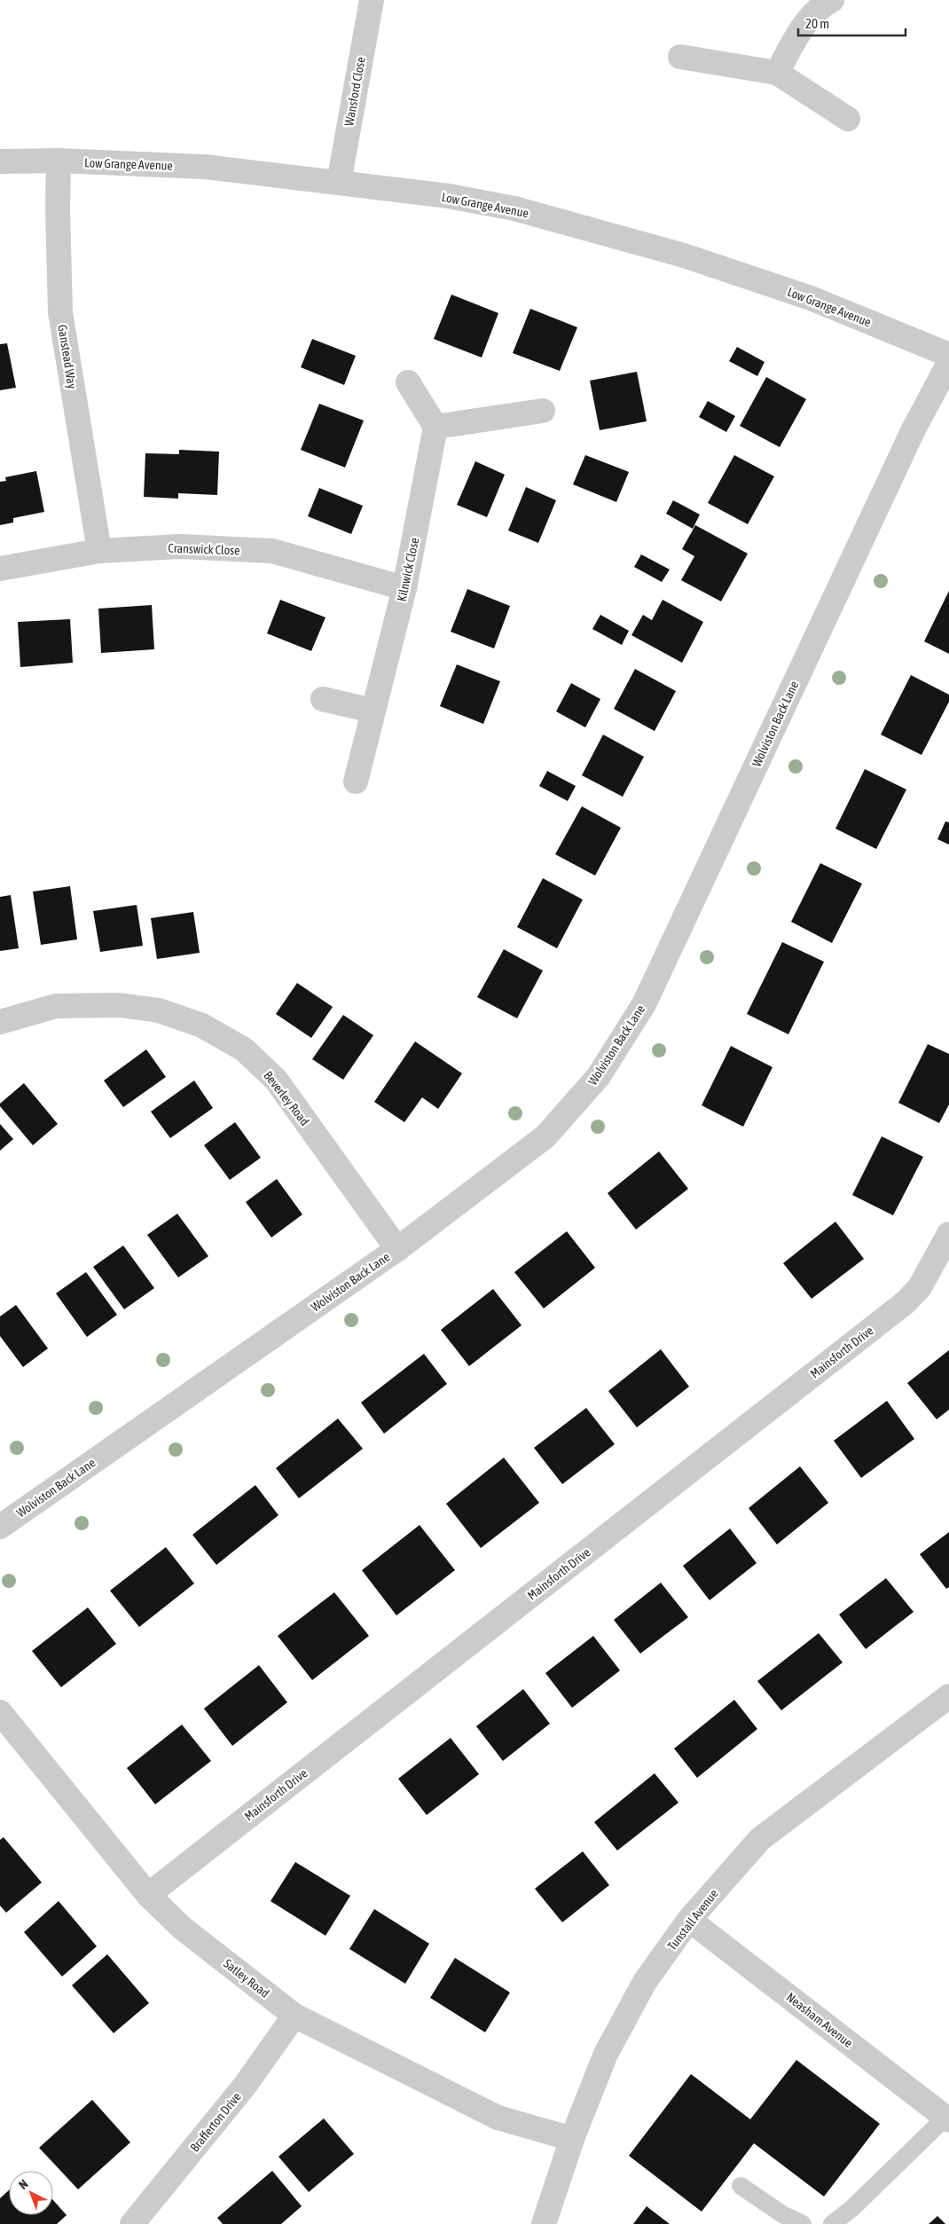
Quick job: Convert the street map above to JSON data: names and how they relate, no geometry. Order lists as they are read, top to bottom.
{
  "streets": {
    "street": [
      "Wansford Close",
      "Low Grange Avenue",
      "Ganstead Way",
      "Cranswick Close",
      "Kilnwick Close",
      "Wolviston Back Lane",
      "Beverley Road",
      "Mainsforth Drive",
      "Tunstall Avenue",
      "Satley Road",
      "Neasham Avenue",
      "Brafferton Drive"
    ]
  },
  "crossings": [
    ["Wansford Close", "Low Grange Avenue"],
    ["Low Grange Avenue", "Ganstead Way"],
    ["Ganstead Way", "Cranswick Close"],
    ["Cranswick Close", "Kilnwick Close"],
    ["Wolviston Back Lane", "Beverley Road"],
    ["Mainsforth Drive", "Satley Road"],
    ["Tunstall Avenue", "Satley Road"],
    ["Tunstall Avenue", "Neasham Avenue"],
    ["Satley Road", "Brafferton Drive"]
  ],
  "scale_bar": "20 m",
  "north": "top left"
}
